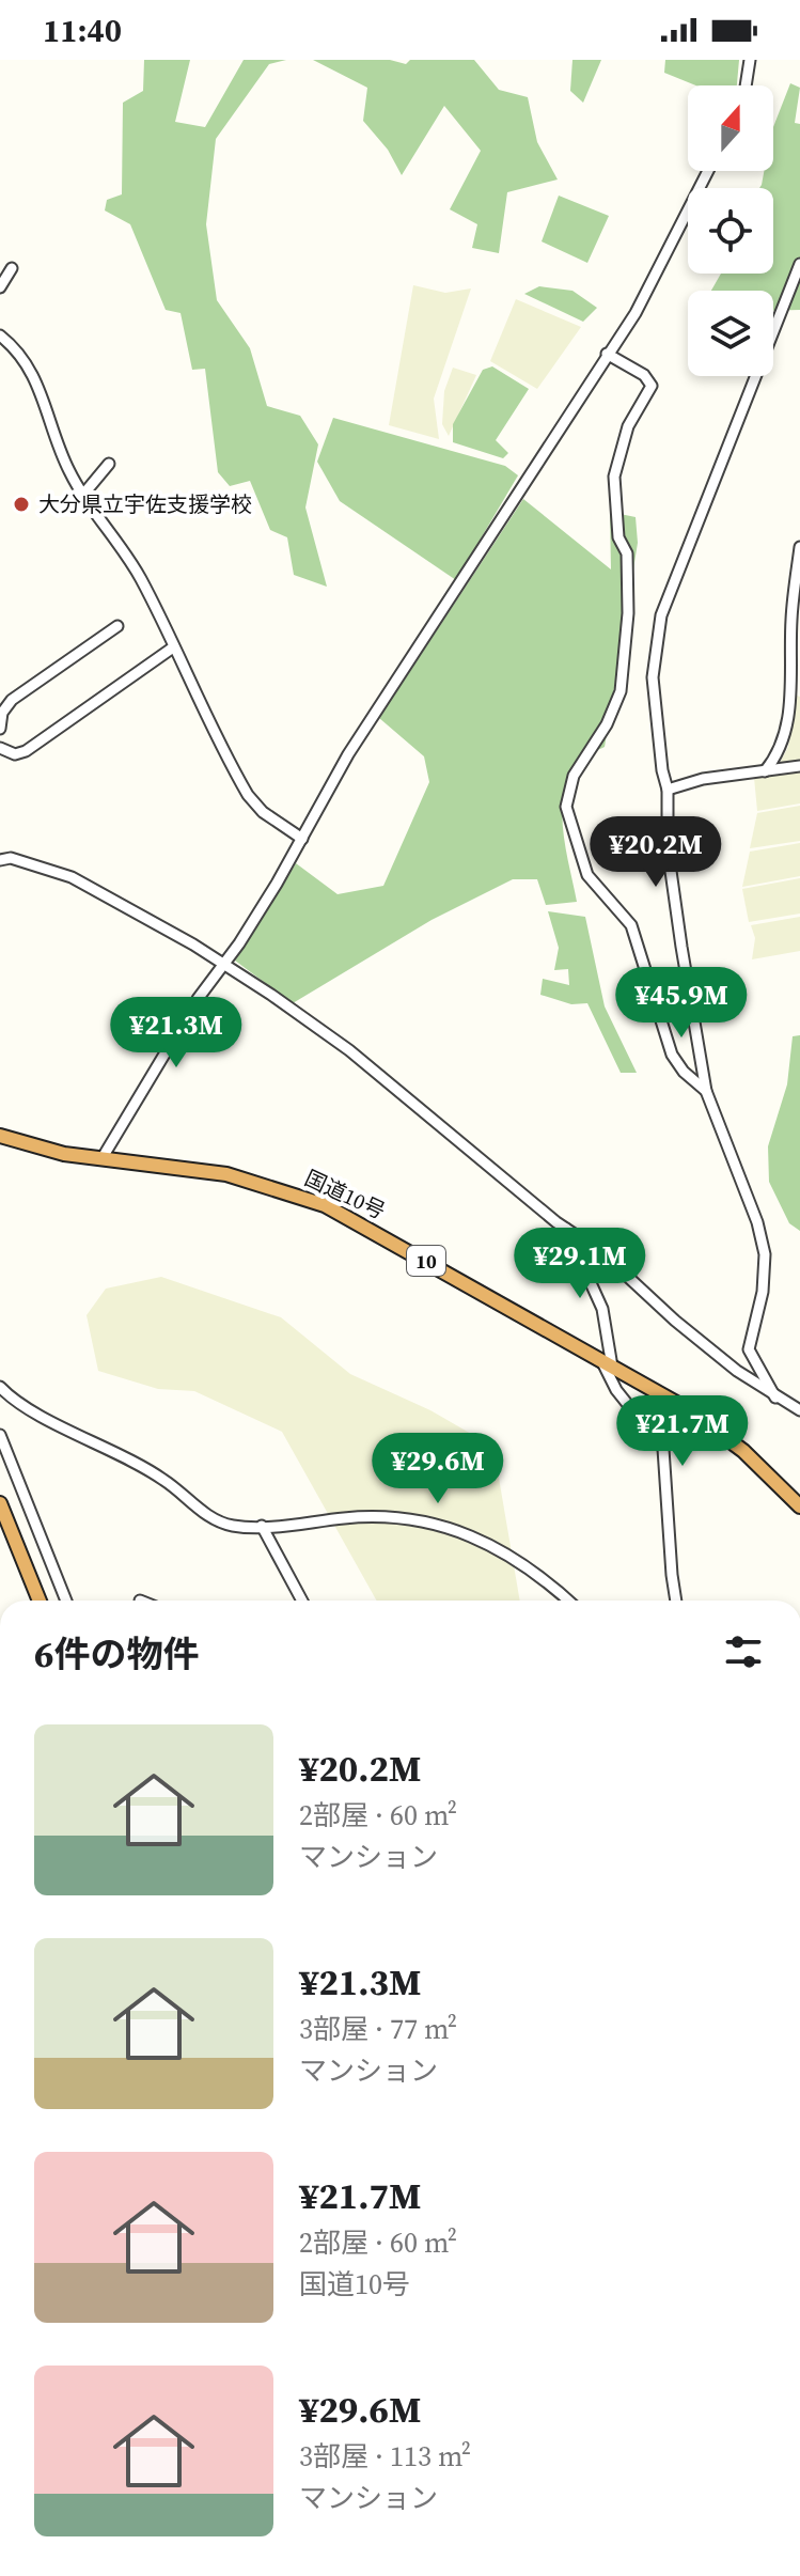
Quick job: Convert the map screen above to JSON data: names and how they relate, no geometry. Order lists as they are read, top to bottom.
{
  "streets": {
    "highway": ["国道10号", "10"]
  },
  "places": ["大分県立宇佐支援学校"],
  "north": "top",
  "page": {
    "status": "11:40",
    "price": [
      "¥20.2M",
      "¥45.9M",
      "¥21.3M",
      "¥29.1M",
      "¥21.7M",
      "¥29.6M"
    ],
    "heading": "6件の物件",
    "list": [
      {
        "name": "¥20.2M",
        "note": "2部屋 · 60 m² · マンション"
      },
      {
        "name": "¥21.3M",
        "note": "3部屋 · 77 m² · マンション"
      },
      {
        "name": "¥21.7M",
        "note": "2部屋 · 60 m² · 国道10号"
      },
      {
        "name": "¥29.6M",
        "note": "3部屋 · 113 m² · マンション"
      }
    ]
  }
}
